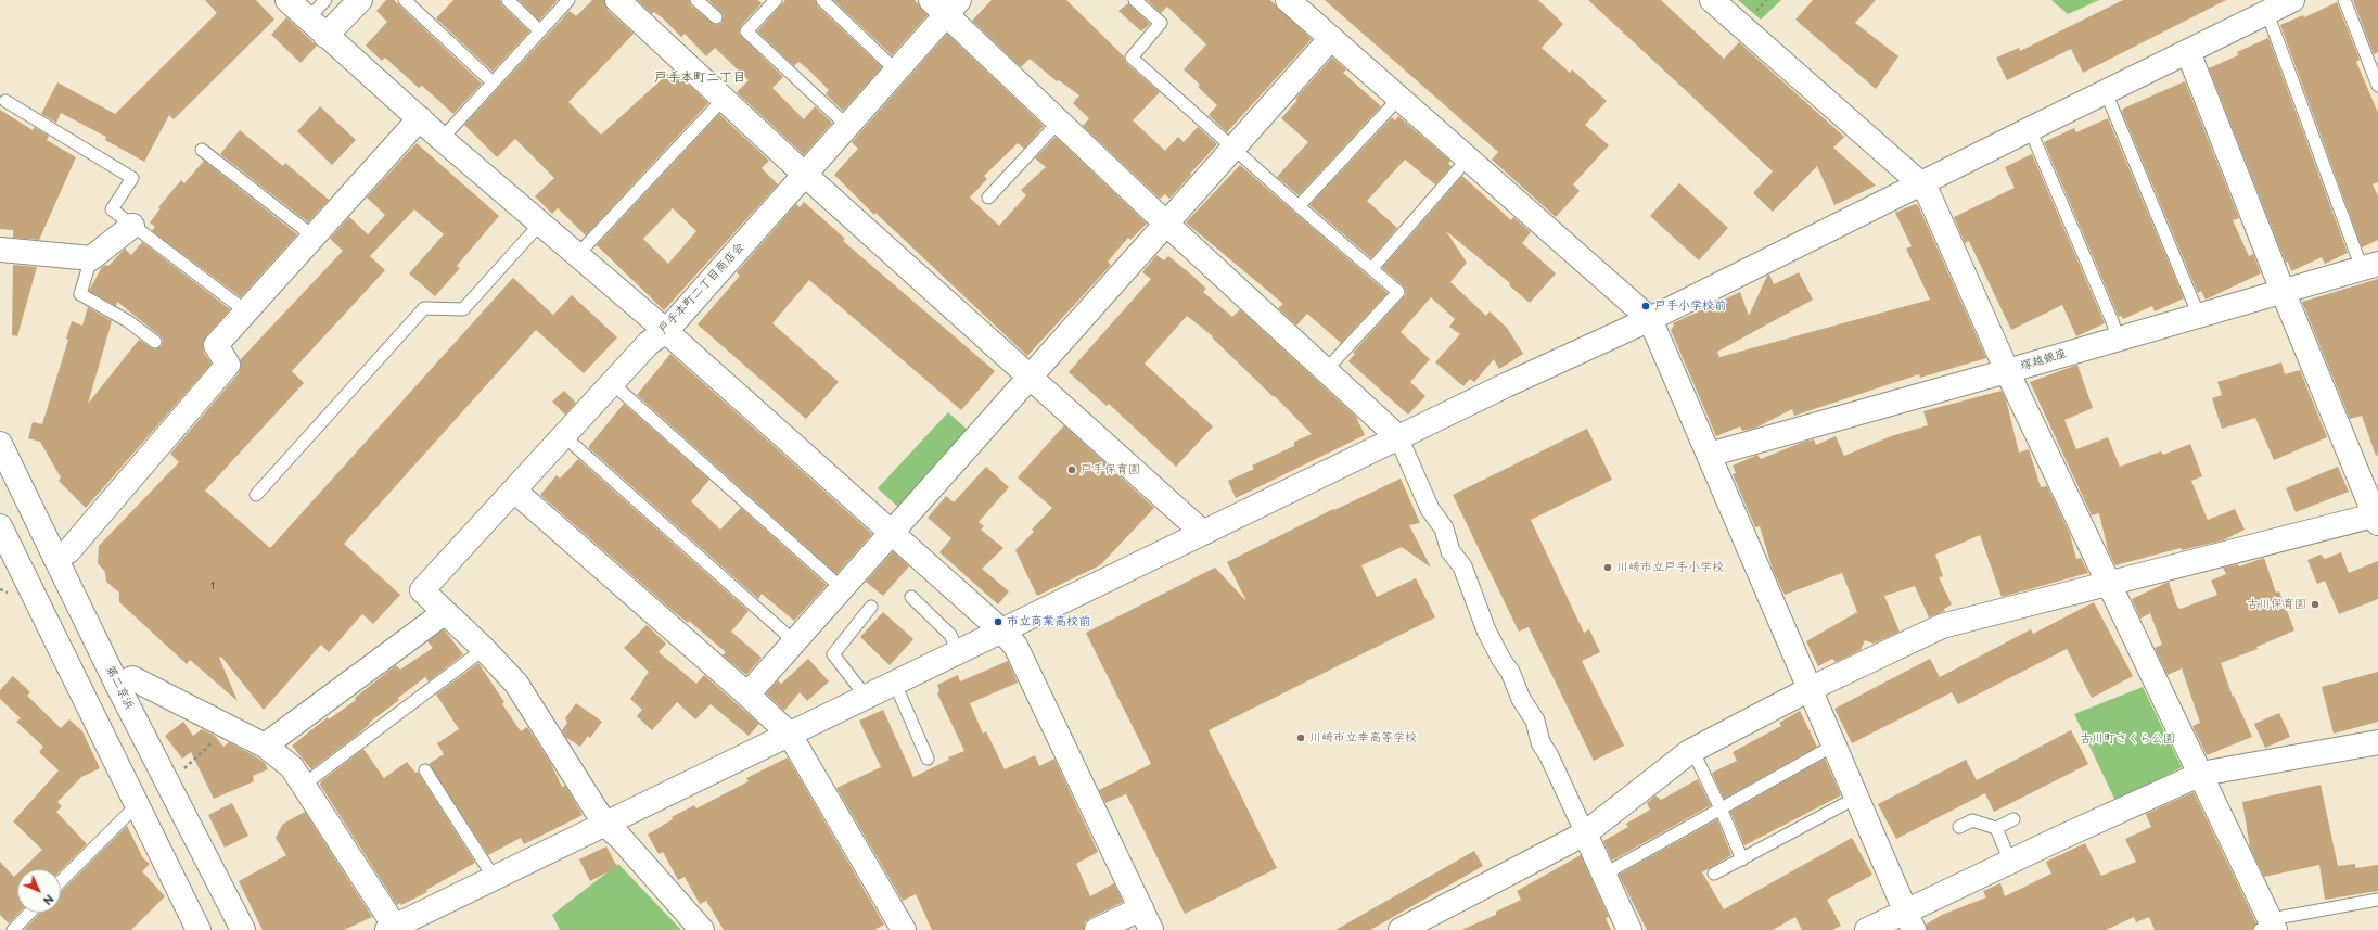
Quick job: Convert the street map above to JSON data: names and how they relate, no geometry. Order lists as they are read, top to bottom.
{
  "streets": {
    "main road": ["戸手本町二丁目商店会", "塚越銀座", "第二京浜"]
  },
  "districts": ["戸手本町二丁目"],
  "parks": ["古川町さくら公園"],
  "places": [
    "戸手小学校前",
    "戸手保育園",
    "川崎市立戸手小学校",
    "古川保育園",
    "市立商業高校前",
    "川崎市立幸高等学校"
  ],
  "house_numbers": ["1"],
  "north": "bottom right"
}
